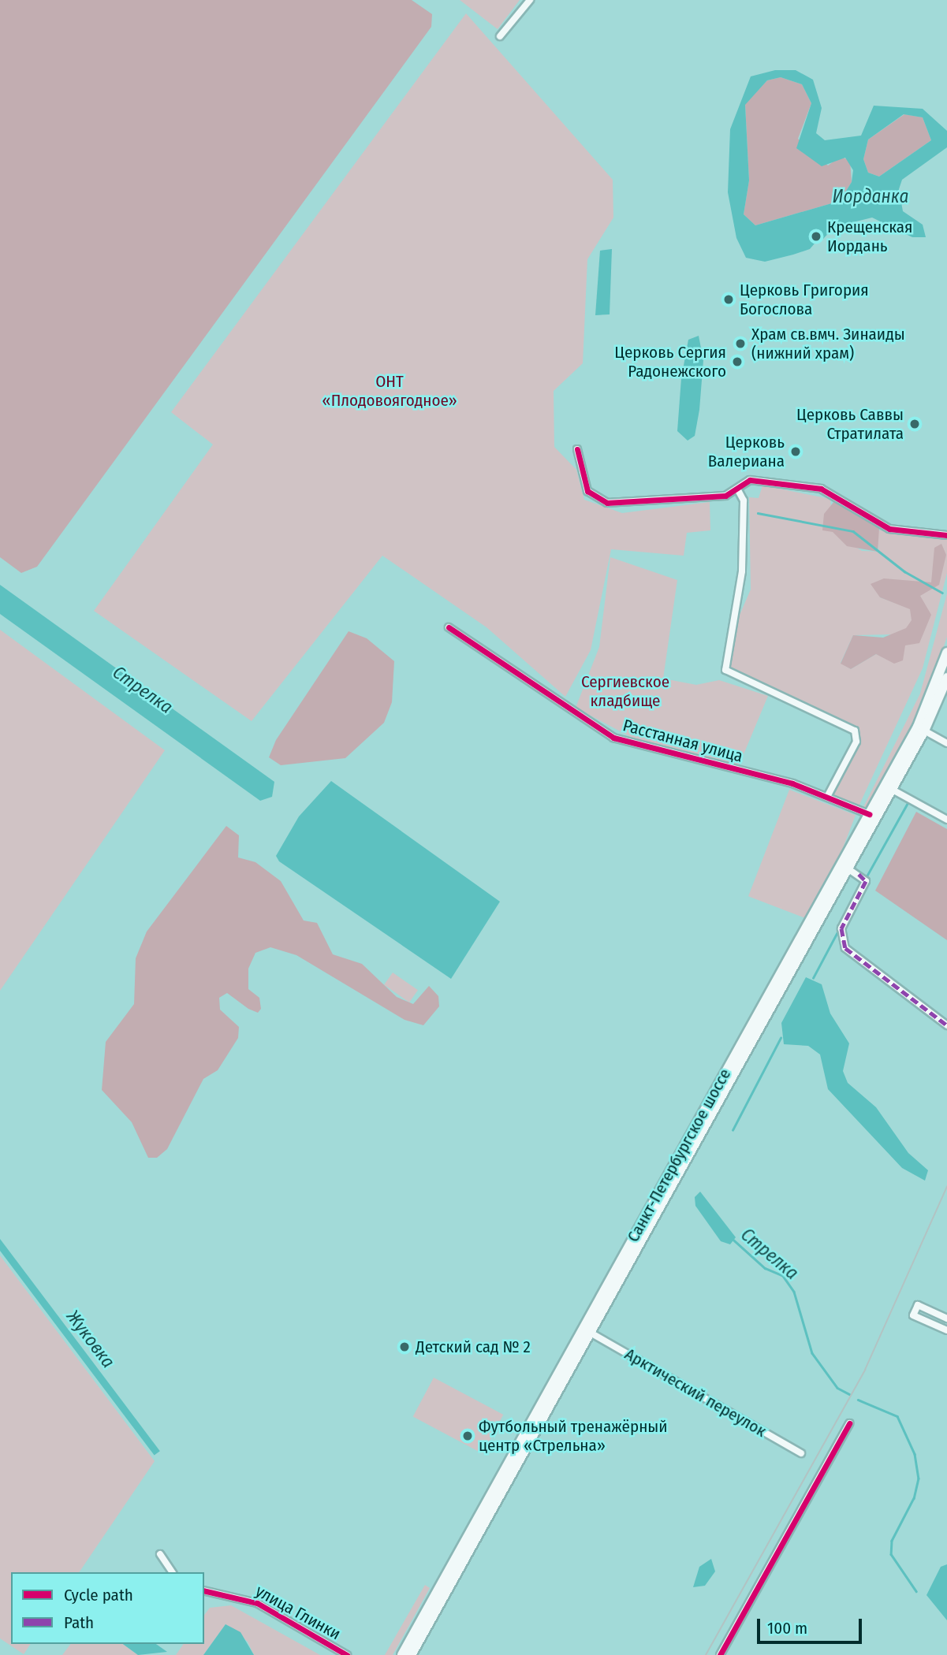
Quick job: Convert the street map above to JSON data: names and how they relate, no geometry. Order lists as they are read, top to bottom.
{
  "streets": {
    "main road": ["Санкт-Петербургское шоссе"],
    "street": ["Расстанная улица", "Арктический переулок", "улица Глинки"]
  },
  "crossings": [
    ["Расстанная улица", "Санкт-Петербургское шоссе"],
    ["Санкт-Петербургское шоссе", "Арктический переулок"]
  ],
  "water": ["Иорданка", "Стрелка", "Жуковка"],
  "parks": ["ОНТ «Плодовоягодное»", "Сергиевское кладбище"],
  "places": [
    "Крещенская Иордань",
    "Церковь Григория Богослова",
    "Храм св.вмч. Зинаиды (нижний храм)",
    "Церковь Сергия Радонежского",
    "Церковь Саввы Стратилата",
    "Церковь Валериана",
    "Детский сад № 2",
    "Футбольный тренажёрный центр «Стрельна»"
  ],
  "legend": ["Cycle path", "Path"],
  "scale_bar": "100 m"
}
